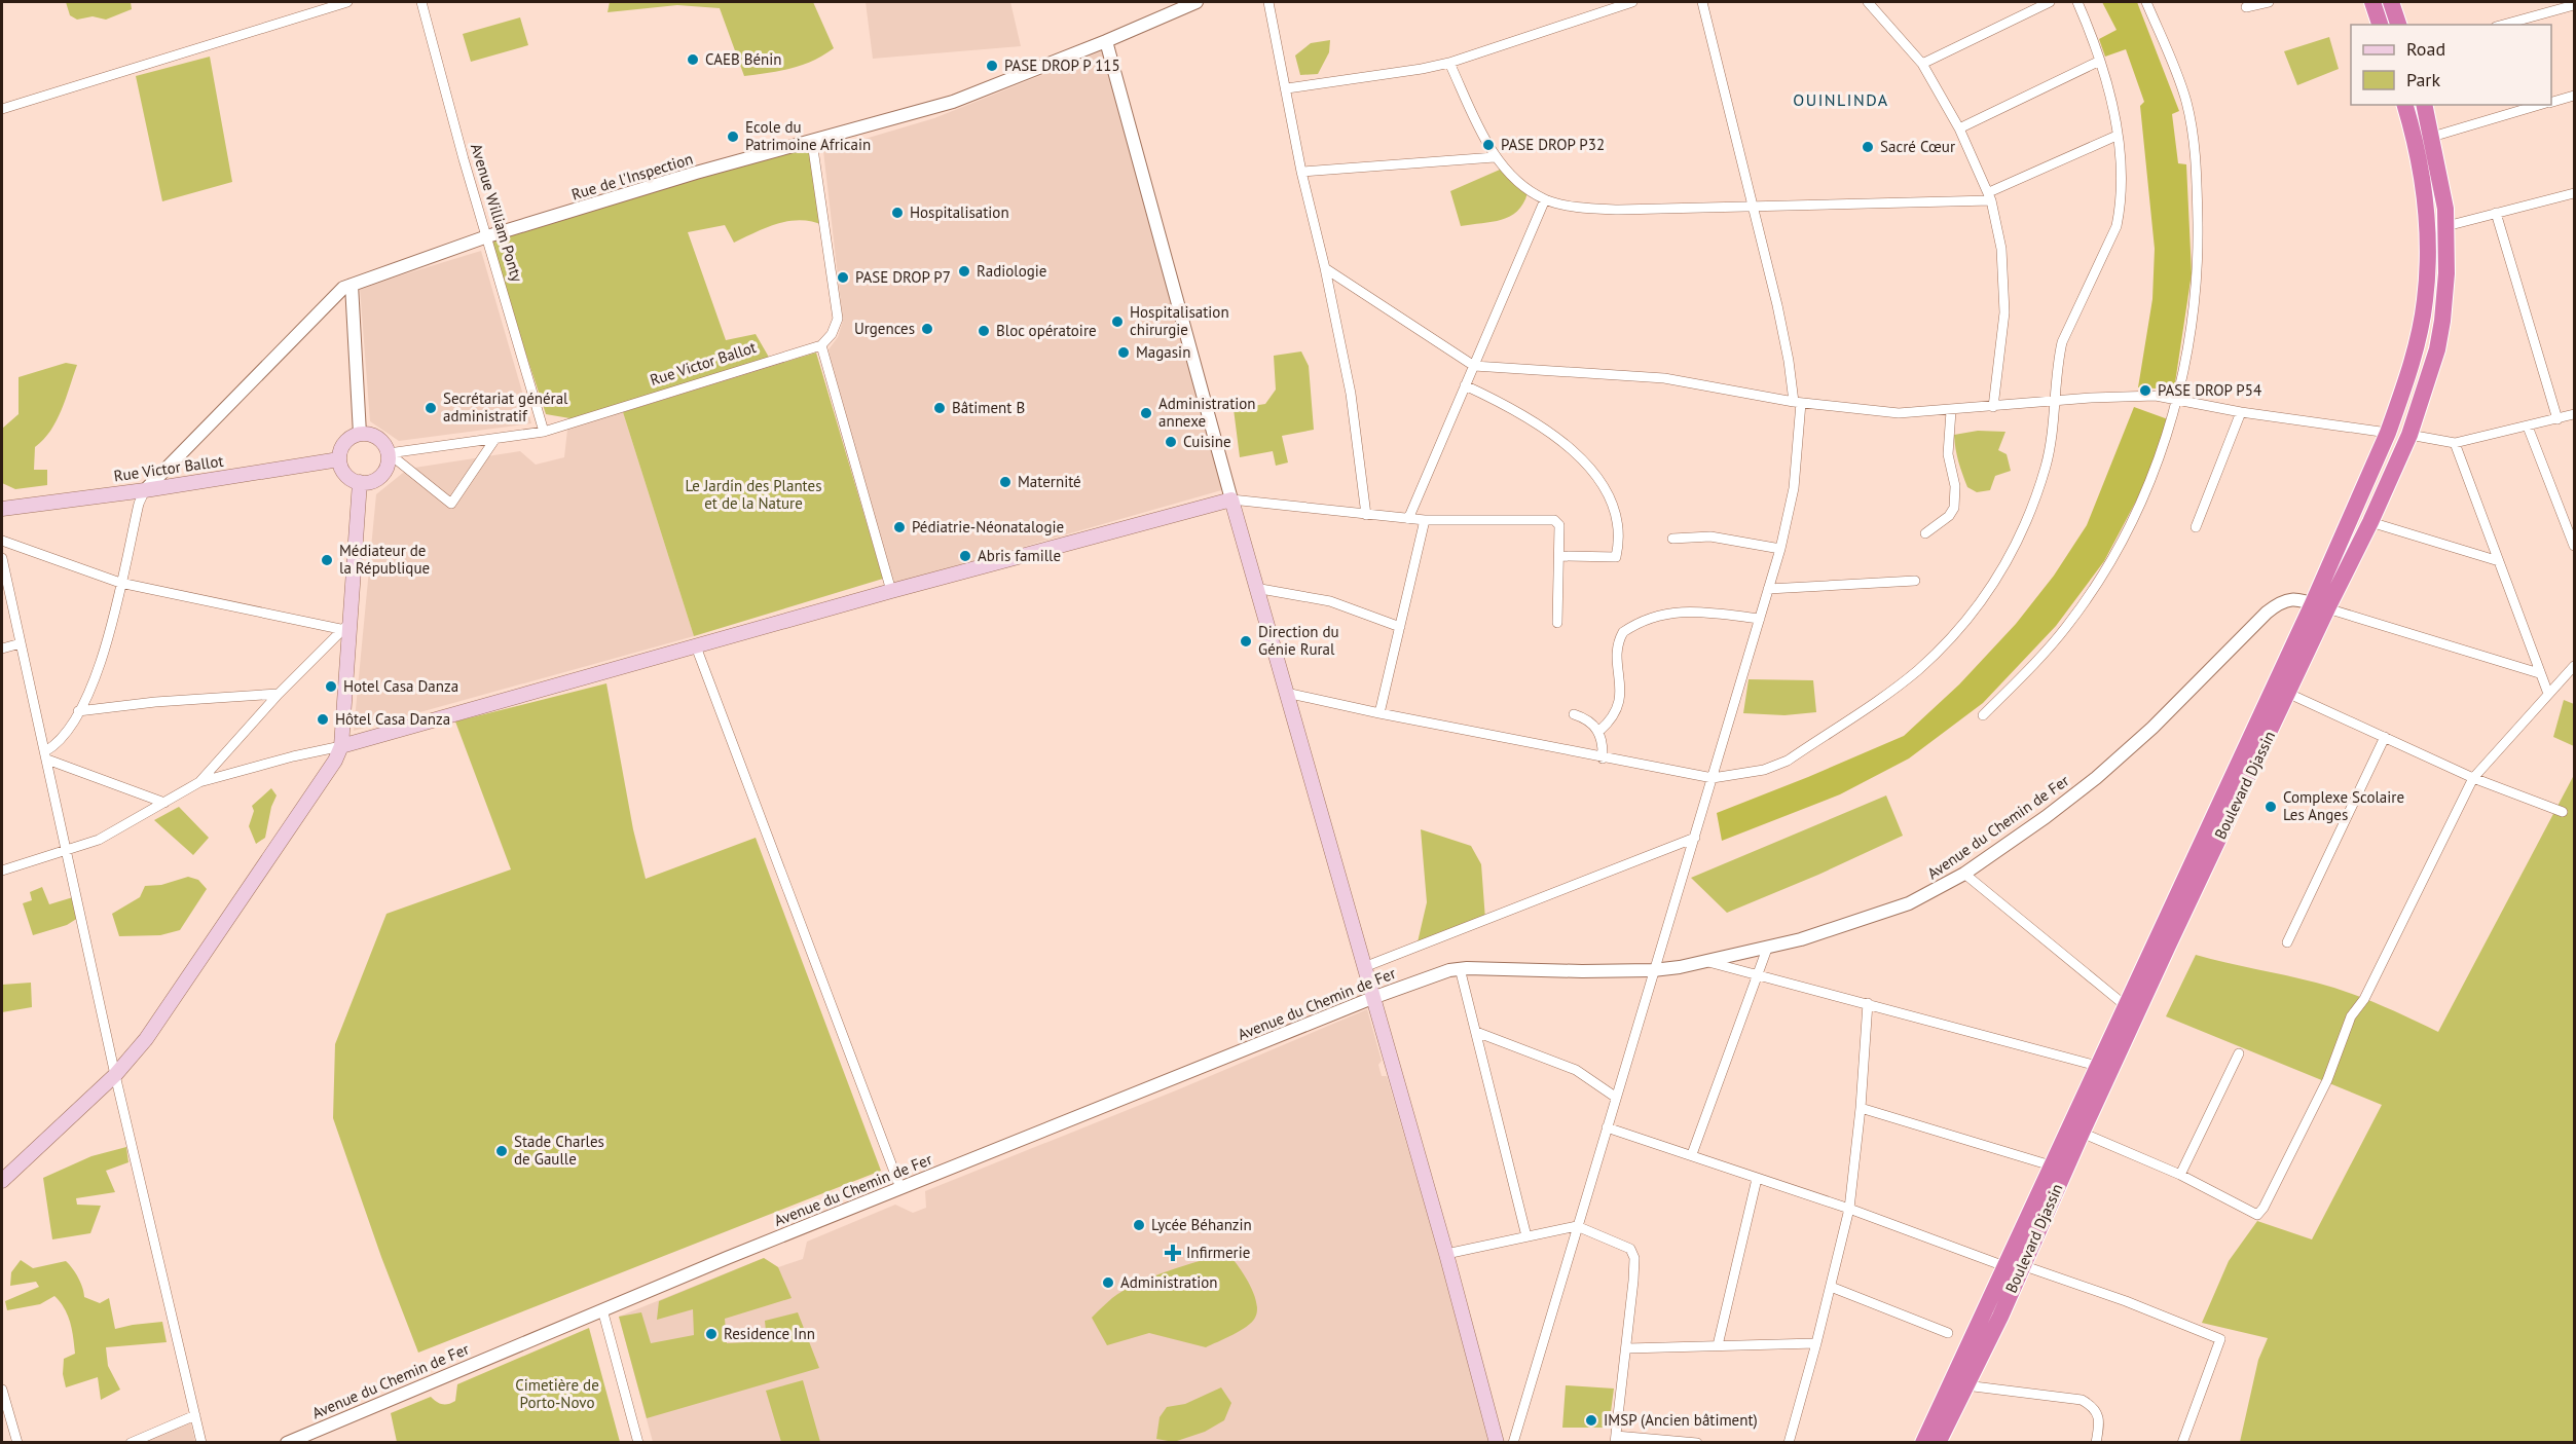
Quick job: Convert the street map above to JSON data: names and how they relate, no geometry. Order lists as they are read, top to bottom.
{
  "streets": {
    "highway": ["Boulevard Djassin"],
    "main road": ["Rue Victor Ballot"],
    "street": ["Rue de l'Inspection", "Avenue William Ponty", "Avenue du Chemin de Fer"]
  },
  "crossings": [
    ["Rue de l'Inspection", "Avenue William Ponty"],
    ["Rue de l'Inspection", "Rue Victor Ballot"],
    ["Avenue William Ponty", "Rue Victor Ballot"],
    ["Boulevard Djassin", "Avenue du Chemin de Fer"]
  ],
  "districts": ["OUINLINDA"],
  "parks": ["Le Jardin des Plantes et de la Nature", "Cimetière de Porto-Novo"],
  "places": {
    "other": [
      "CAEB Bénin",
      "PASE DROP P 115",
      "Ecole du Patrimoine Africain",
      "PASE DROP P32",
      "Sacré Cœur",
      "Hospitalisation",
      "Radiologie",
      "PASE DROP P7",
      "Hospitalisation chirurgie",
      "Urgences",
      "Bloc opératoire",
      "Magasin",
      "PASE DROP P54",
      "Secrétariat général administratif",
      "Bâtiment B",
      "Administration annexe",
      "Cuisine",
      "Maternité",
      "Pédiatrie-Néonatalogie",
      "Abris famille",
      "Médiateur de la République",
      "Direction du Génie Rural",
      "Hotel Casa Danza",
      "Hôtel Casa Danza",
      "Complexe Scolaire Les Anges",
      "Stade Charles de Gaulle",
      "Lycée Béhanzin",
      "Administration",
      "Residence Inn",
      "IMSP (Ancien bâtiment)"
    ],
    "health": ["Infirmerie"]
  },
  "legend": ["Road", "Park"]
}
